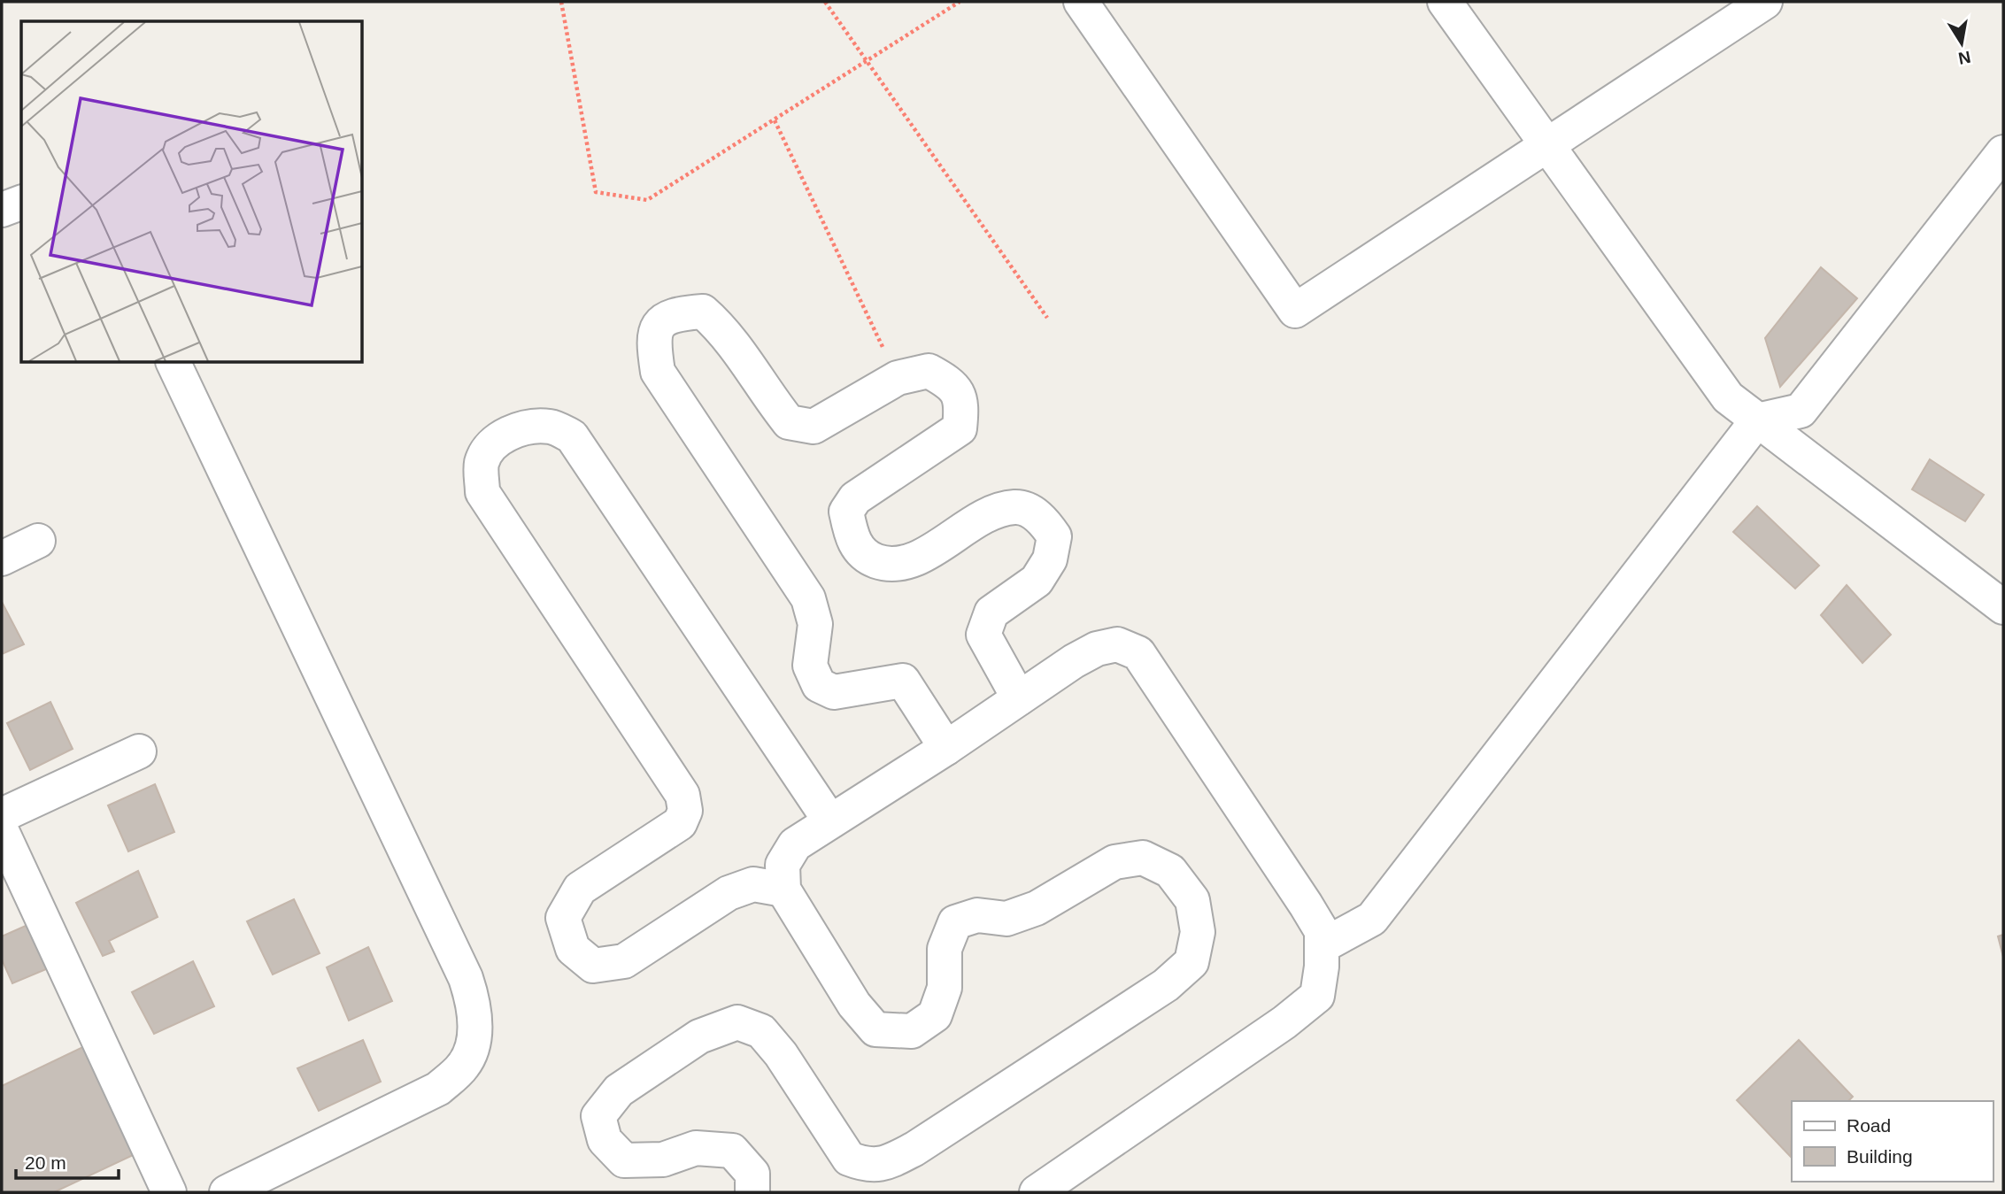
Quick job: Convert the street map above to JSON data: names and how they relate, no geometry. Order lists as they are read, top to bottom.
{
  "legend": ["Road", "Building"],
  "scale_bar": "20 m",
  "north": "bottom"
}
